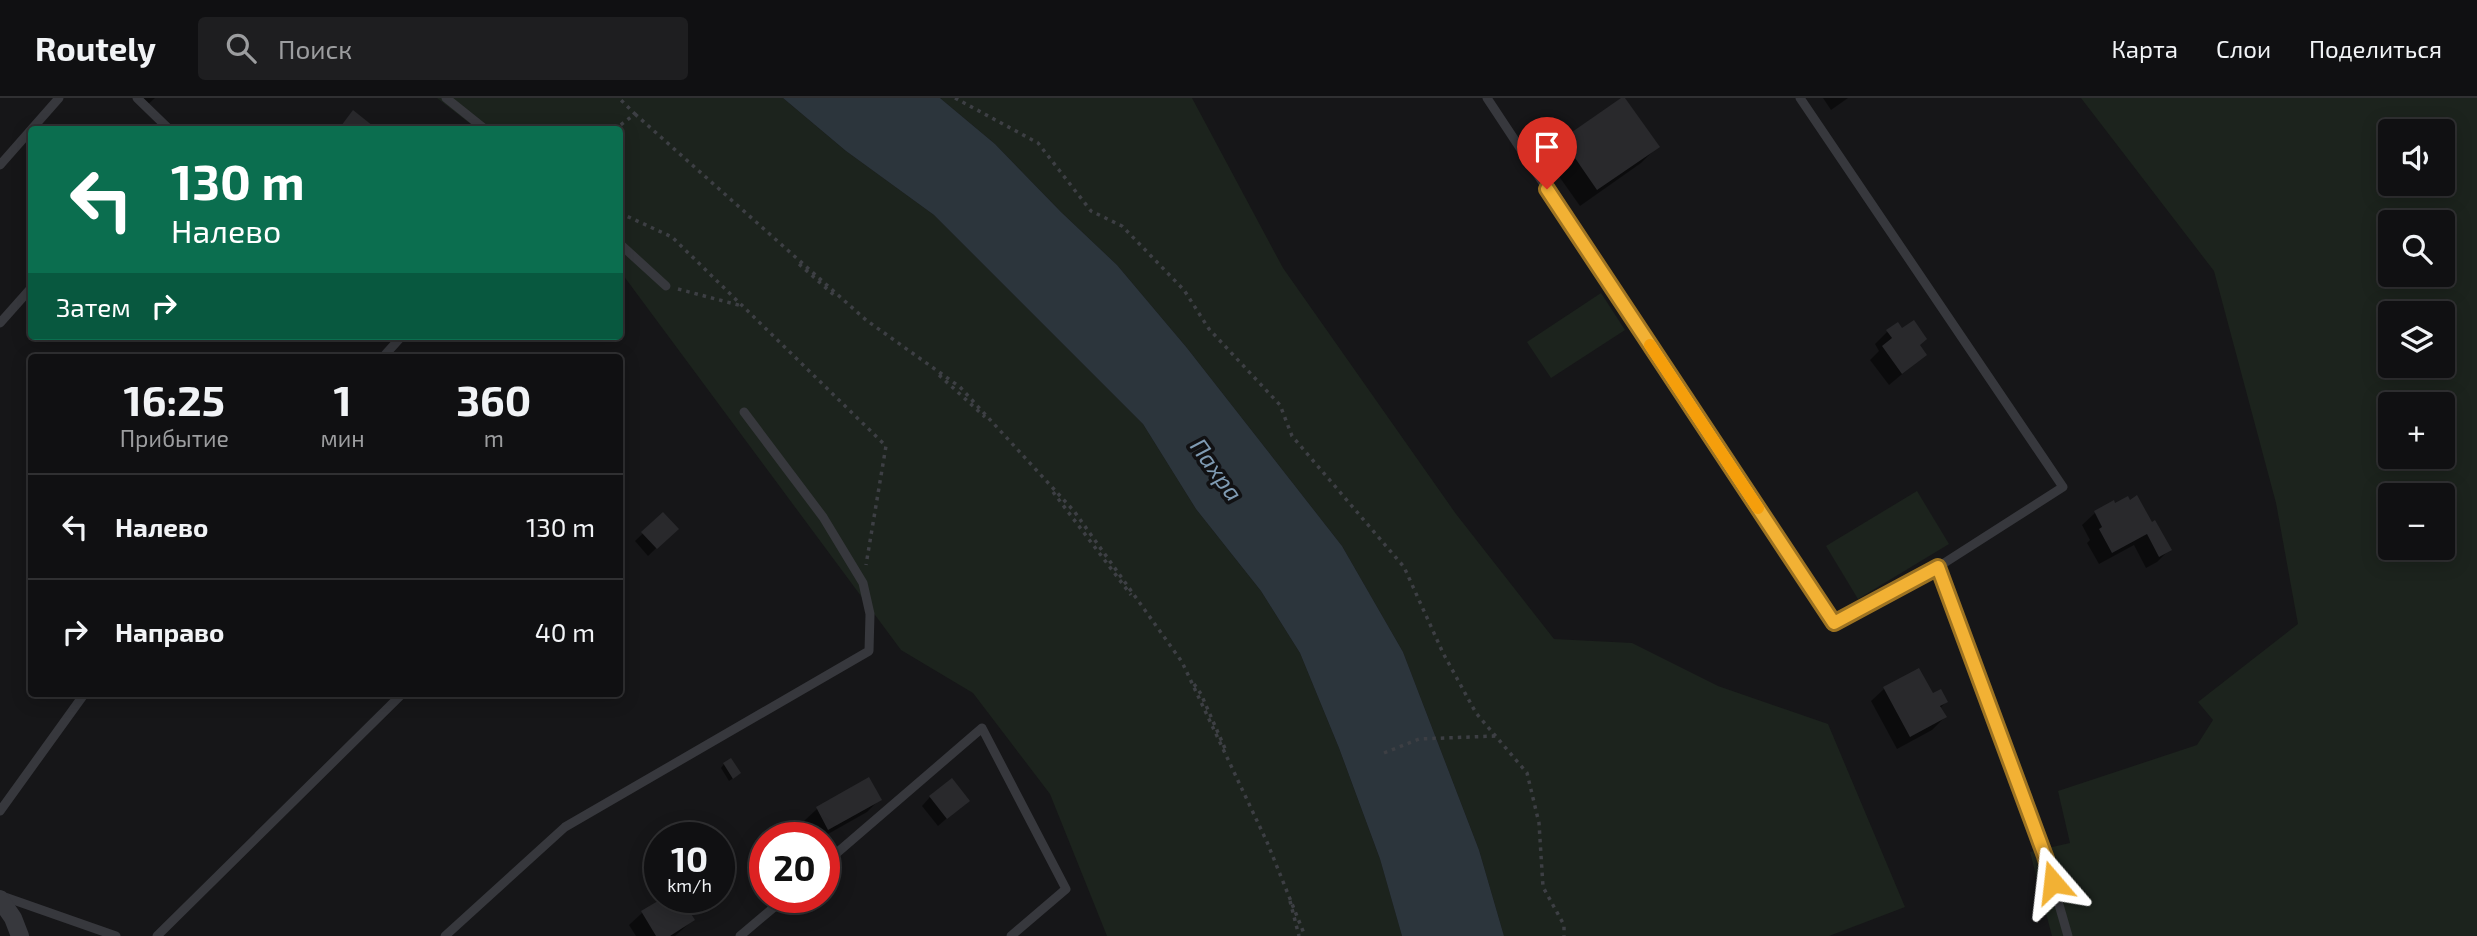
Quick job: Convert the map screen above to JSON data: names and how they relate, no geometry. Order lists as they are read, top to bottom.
{
  "water": ["Пахра"],
  "page": {
    "header": "Routely",
    "search": "Поиск",
    "nav": ["Карта", "Слои", "Поделиться"],
    "map_buttons": ["+", "−"],
    "turn": ["130 m", "Налево"],
    "then": "Затем",
    "eta": [
      "16:25",
      "Прибытие",
      "1",
      "мин",
      "360",
      "m"
    ],
    "list": [
      {
        "name": "Налево",
        "value": "130 m"
      },
      {
        "name": "Направо",
        "value": "40 m"
      }
    ],
    "speed": "10 km/h",
    "limit": "20"
  }
}
